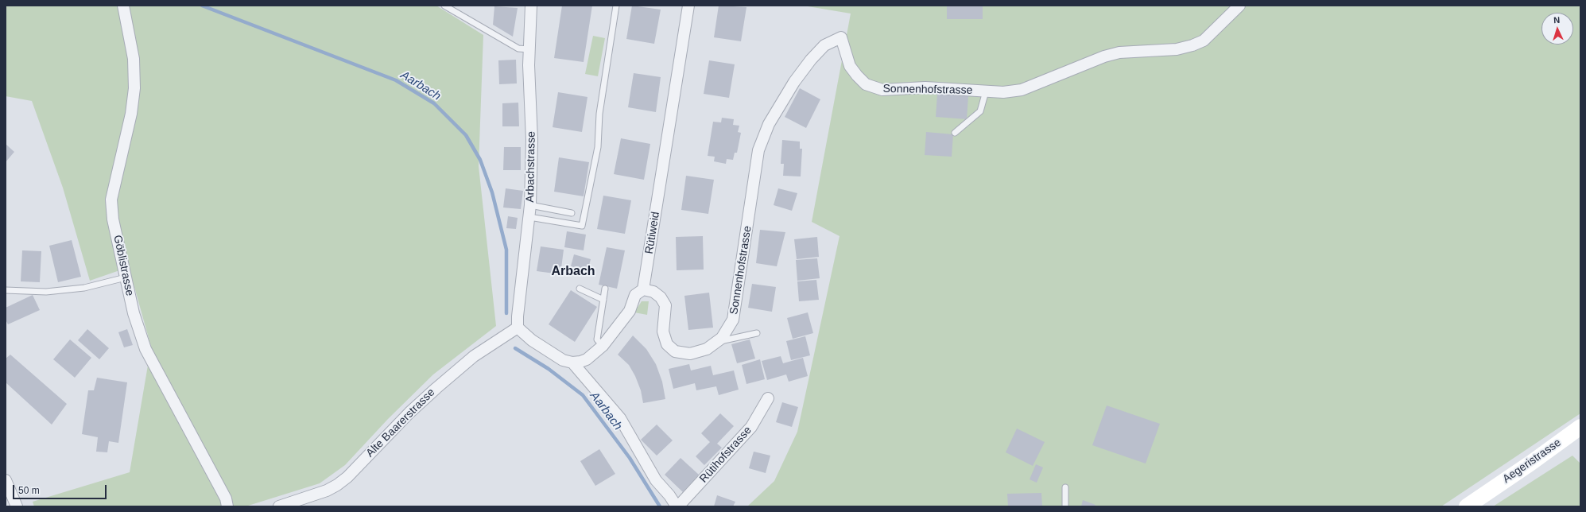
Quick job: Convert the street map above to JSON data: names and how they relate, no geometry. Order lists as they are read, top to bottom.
{
  "streets": {
    "main road": ["Aegeristrasse"],
    "street": [
      "Sonnenhofstrasse",
      "Arbachstrasse",
      "Rütiweid",
      "Göblistrasse",
      "Alte Baarerstrasse",
      "Rütihofstrasse"
    ]
  },
  "crossings": [
    ["Sonnenhofstrasse", "Rütiweid"],
    ["Arbachstrasse", "Alte Baarerstrasse"]
  ],
  "districts": ["Arbach"],
  "water": ["Aarbach"],
  "scale_bar": "50 m",
  "north": "top"
}
